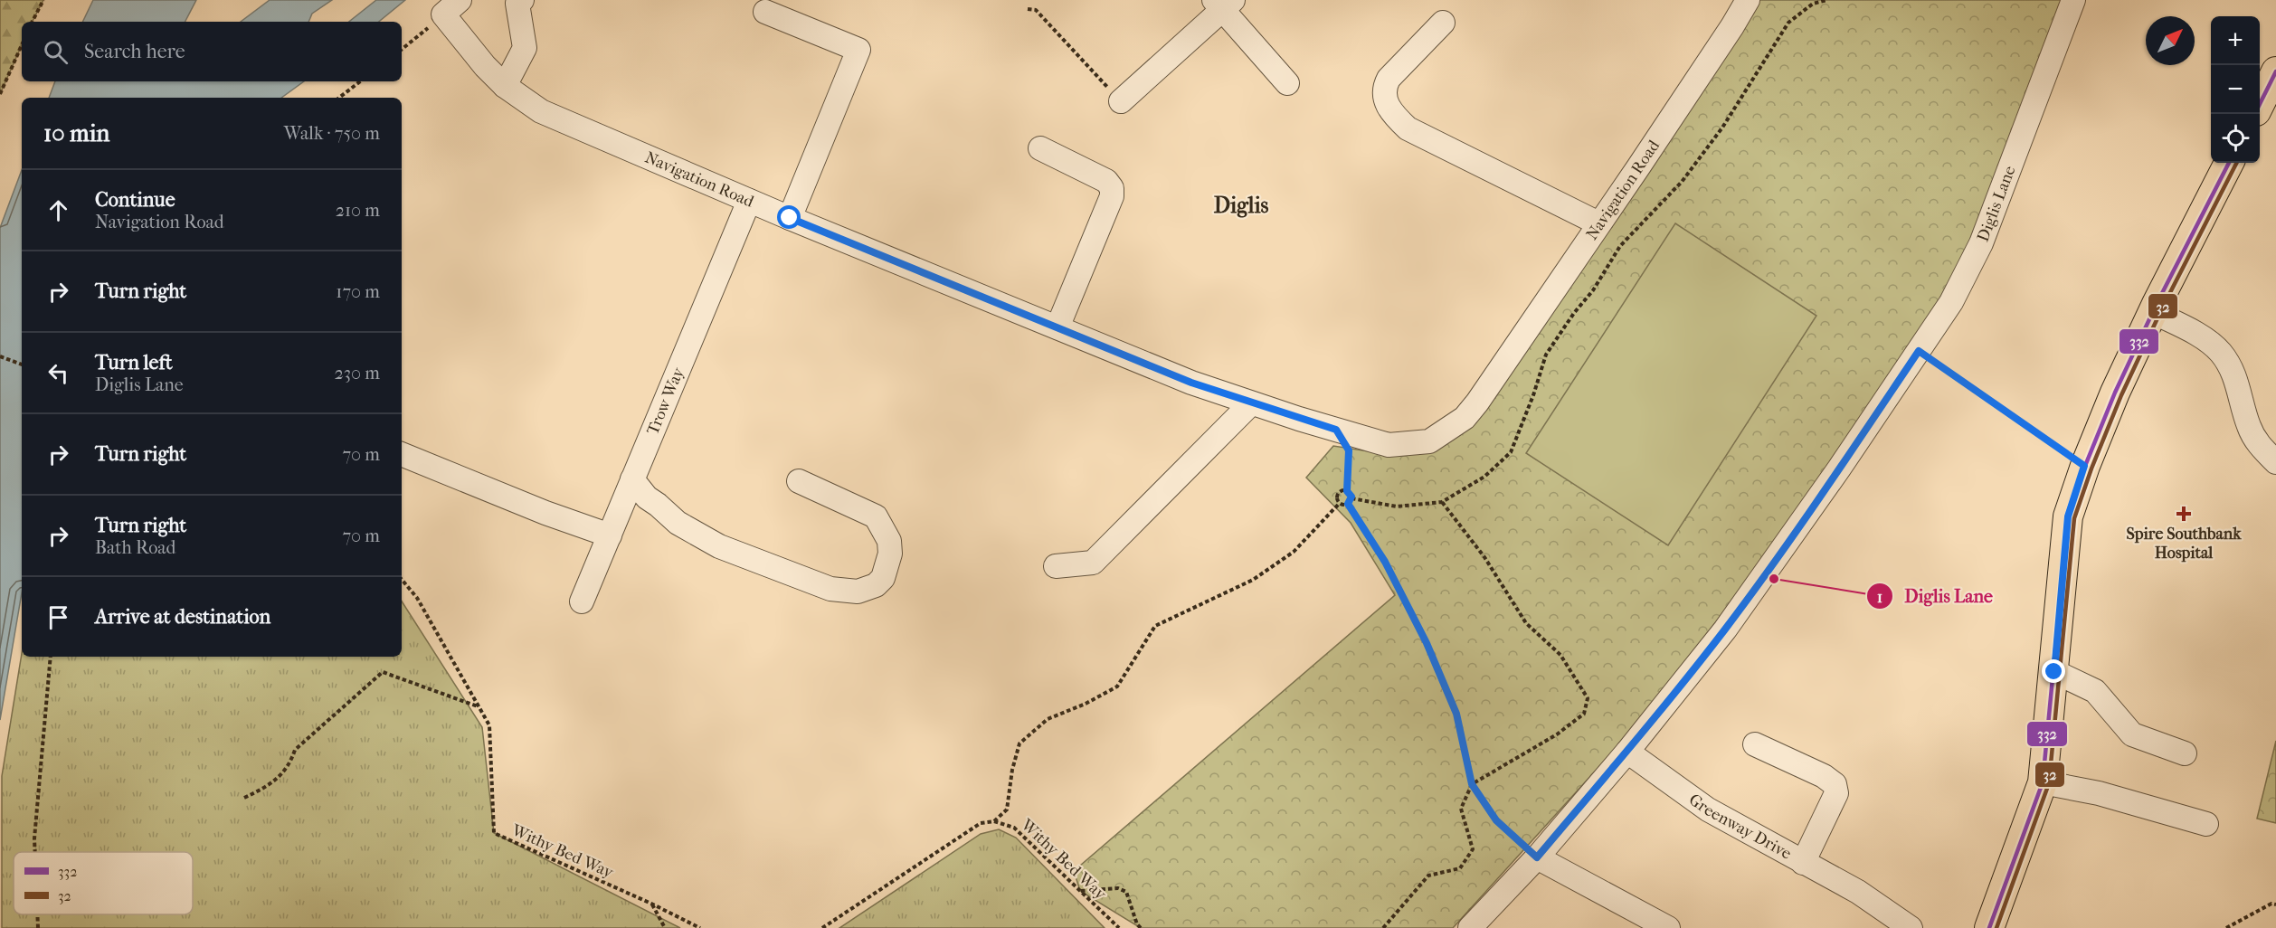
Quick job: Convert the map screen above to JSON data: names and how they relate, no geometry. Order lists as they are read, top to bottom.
{
  "streets": {
    "street": [
      "Navigation Road",
      "Diglis Lane",
      "Trow Way",
      "Greenway Drive"
    ],
    "path": ["Withy Bed Way"]
  },
  "crossings": [
    ["Navigation Road", "Trow Way"],
    ["Diglis Lane", "Greenway Drive"]
  ],
  "districts": ["Diglis"],
  "places": {
    "health": ["Spire Southbank Hospital"],
    "other": ["Diglis Lane"]
  },
  "lines": ["transit line 332", "transit line 32"],
  "legend": ["332", "32"],
  "north": "top right",
  "page": {
    "map_buttons": ["+", "−"],
    "search": "Search here",
    "heading": ["10 min", "Walk · 750 m"],
    "list": [
      ["Continue", "Navigation Road", "210 m"],
      ["Turn right", "170 m"],
      ["Turn left", "Diglis Lane", "230 m"],
      ["Turn right", "70 m"],
      ["Turn right", "Bath Road", "70 m"],
      "Arrive at destination"
    ]
  }
}
